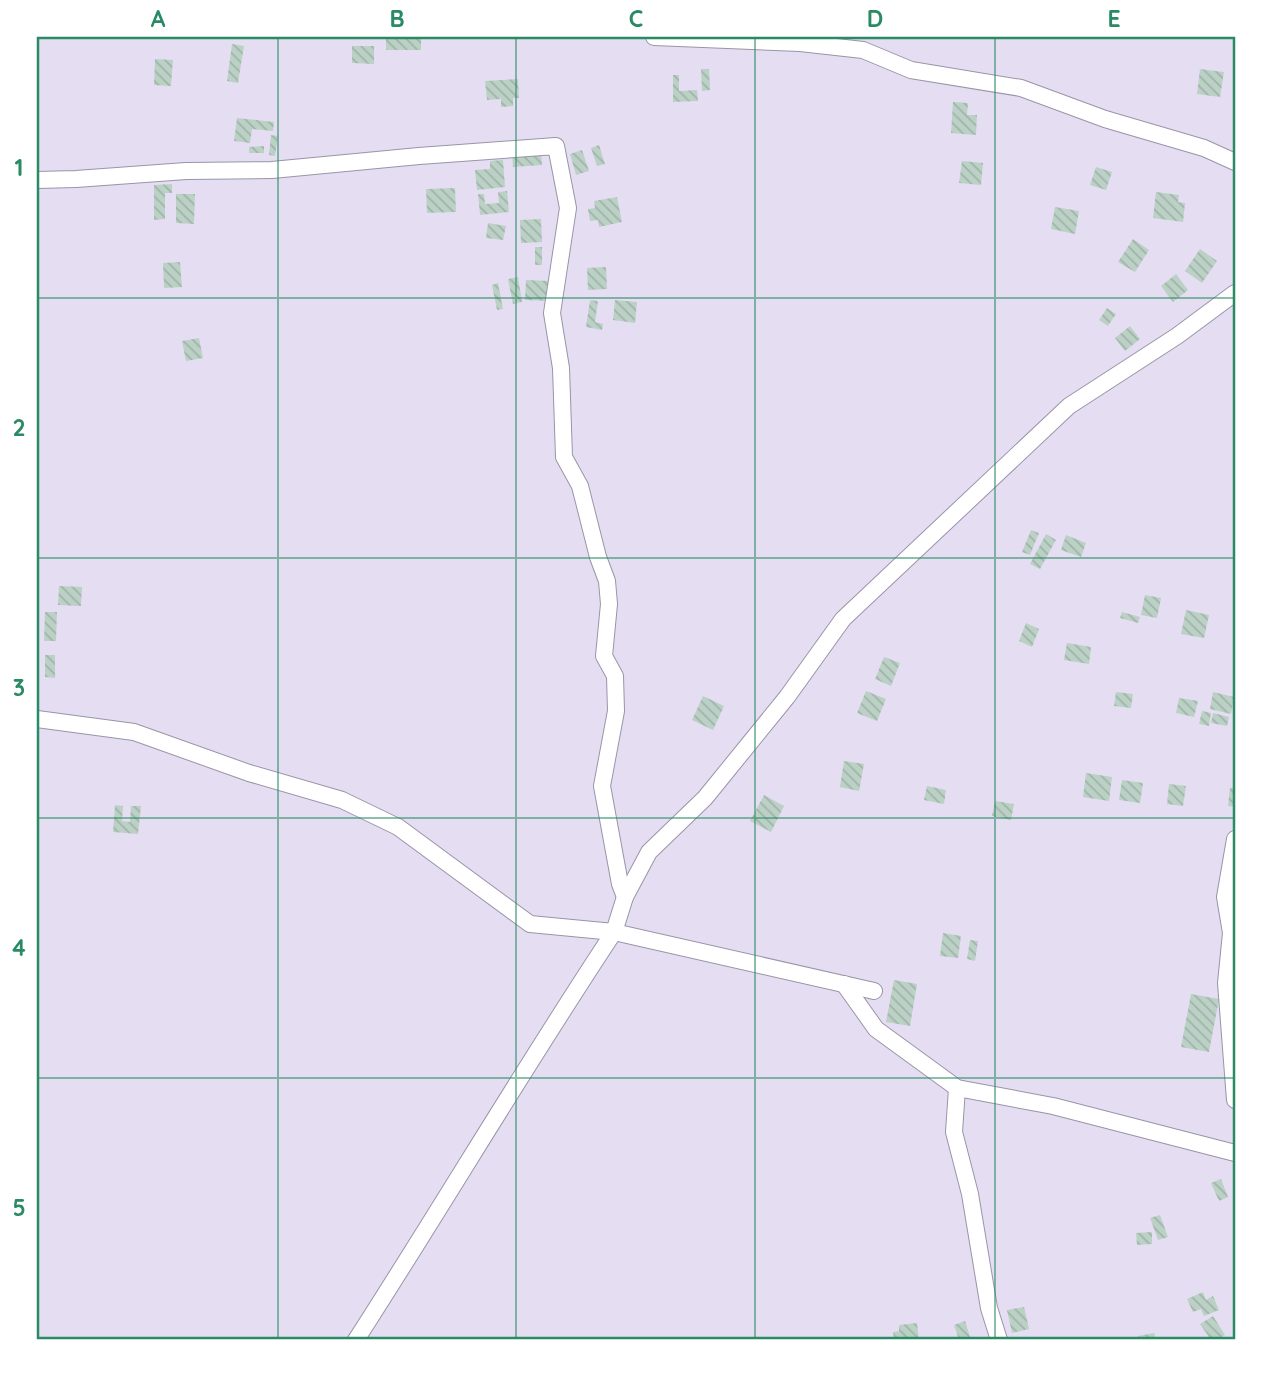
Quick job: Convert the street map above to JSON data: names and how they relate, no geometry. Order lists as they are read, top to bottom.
{
  "grid": {
    "columns": [
      "A",
      "B",
      "C",
      "D",
      "E"
    ],
    "rows": [
      "1",
      "2",
      "3",
      "4",
      "5"
    ]
  }
}
